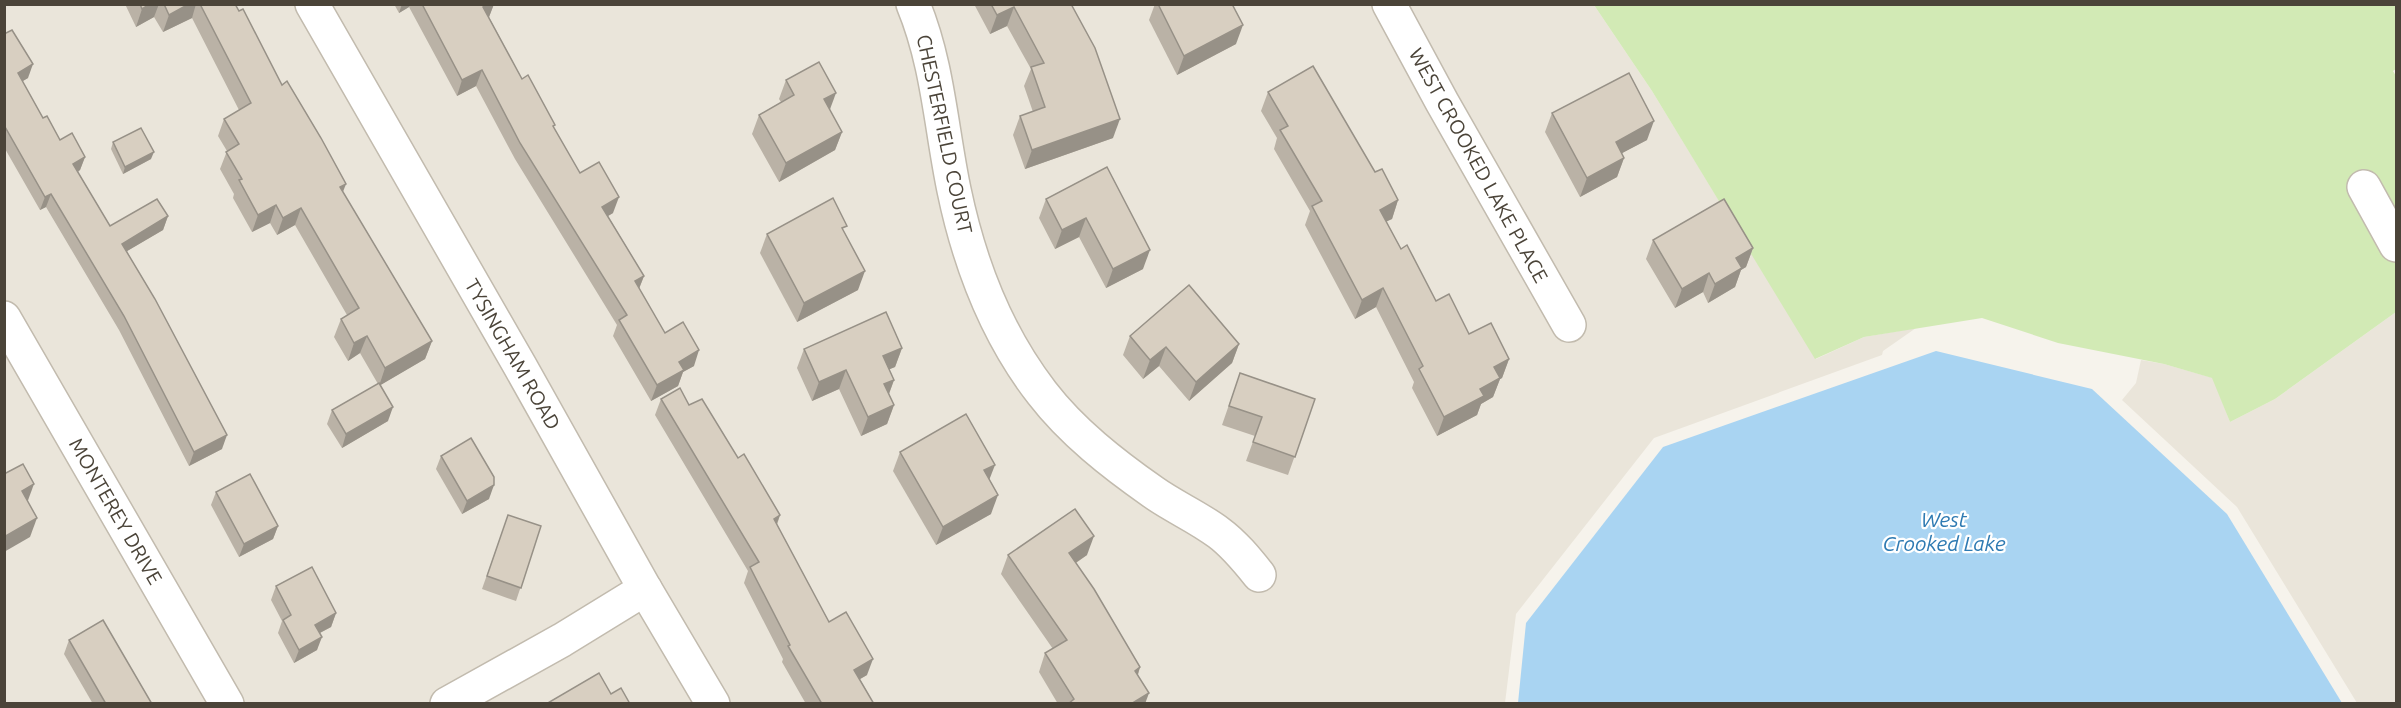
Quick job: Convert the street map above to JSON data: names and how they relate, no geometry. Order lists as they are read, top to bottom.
{
  "streets": {
    "street": [
      "CHESTERFIELD COURT",
      "WEST CROOKED LAKE PLACE",
      "TYSINGHAM ROAD",
      "MONTEREY DRIVE"
    ]
  },
  "water": ["West Crooked Lake"]
}
